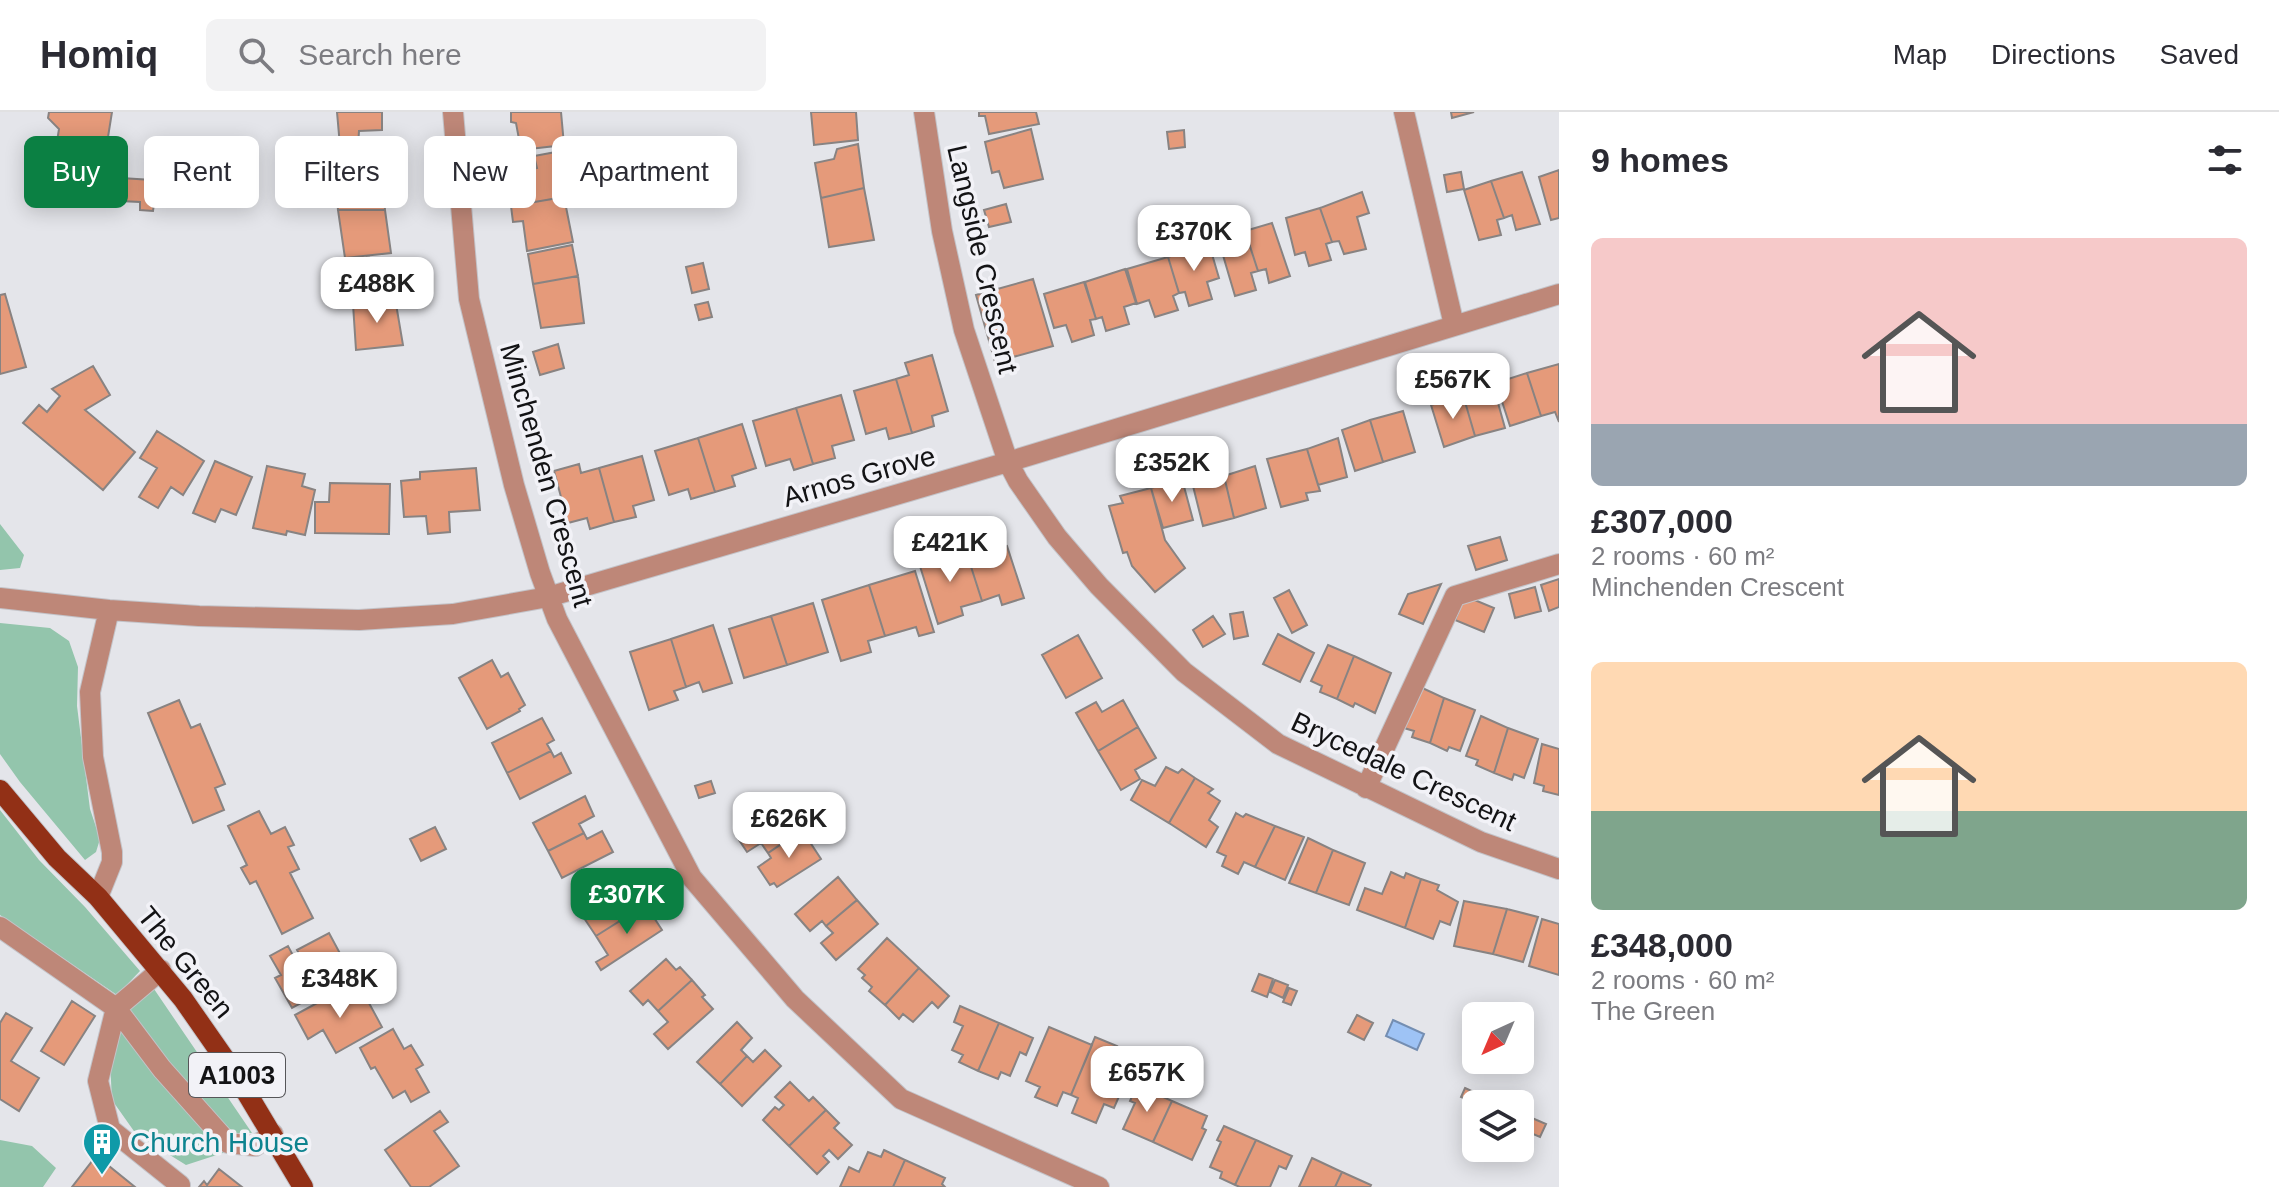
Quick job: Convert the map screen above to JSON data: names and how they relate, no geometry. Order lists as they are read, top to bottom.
{
  "streets": {
    "main road": ["The Green", "A1003"],
    "street": [
      "Langside Crescent",
      "Minchenden Crescent",
      "Arnos Grove",
      "Brycedale Crescent"
    ]
  },
  "crossings": [
    ["Langside Crescent", "Arnos Grove"],
    ["Langside Crescent", "Brycedale Crescent"],
    ["Minchenden Crescent", "Arnos Grove"],
    ["Arnos Grove", "Brycedale Crescent"],
    ["Arnos Grove", "The Green"]
  ],
  "places": {
    "building": ["Church House"]
  },
  "north": "bottom left",
  "page": {
    "header": "Homiq",
    "search": "Search here",
    "nav": ["Map", "Directions", "Saved"],
    "heading": "9 homes",
    "chip": [
      "Buy",
      "Rent",
      "Filters",
      "New",
      "Apartment"
    ],
    "price": [
      "£370K",
      "£488K",
      "£567K",
      "£352K",
      "£421K",
      "£626K",
      "£307K",
      "£348K",
      "£657K"
    ],
    "list": [
      {
        "name": "£307,000",
        "note": "2 rooms · 60 m² · Minchenden Crescent"
      },
      {
        "name": "£348,000",
        "note": "2 rooms · 60 m² · The Green"
      }
    ]
  }
}
